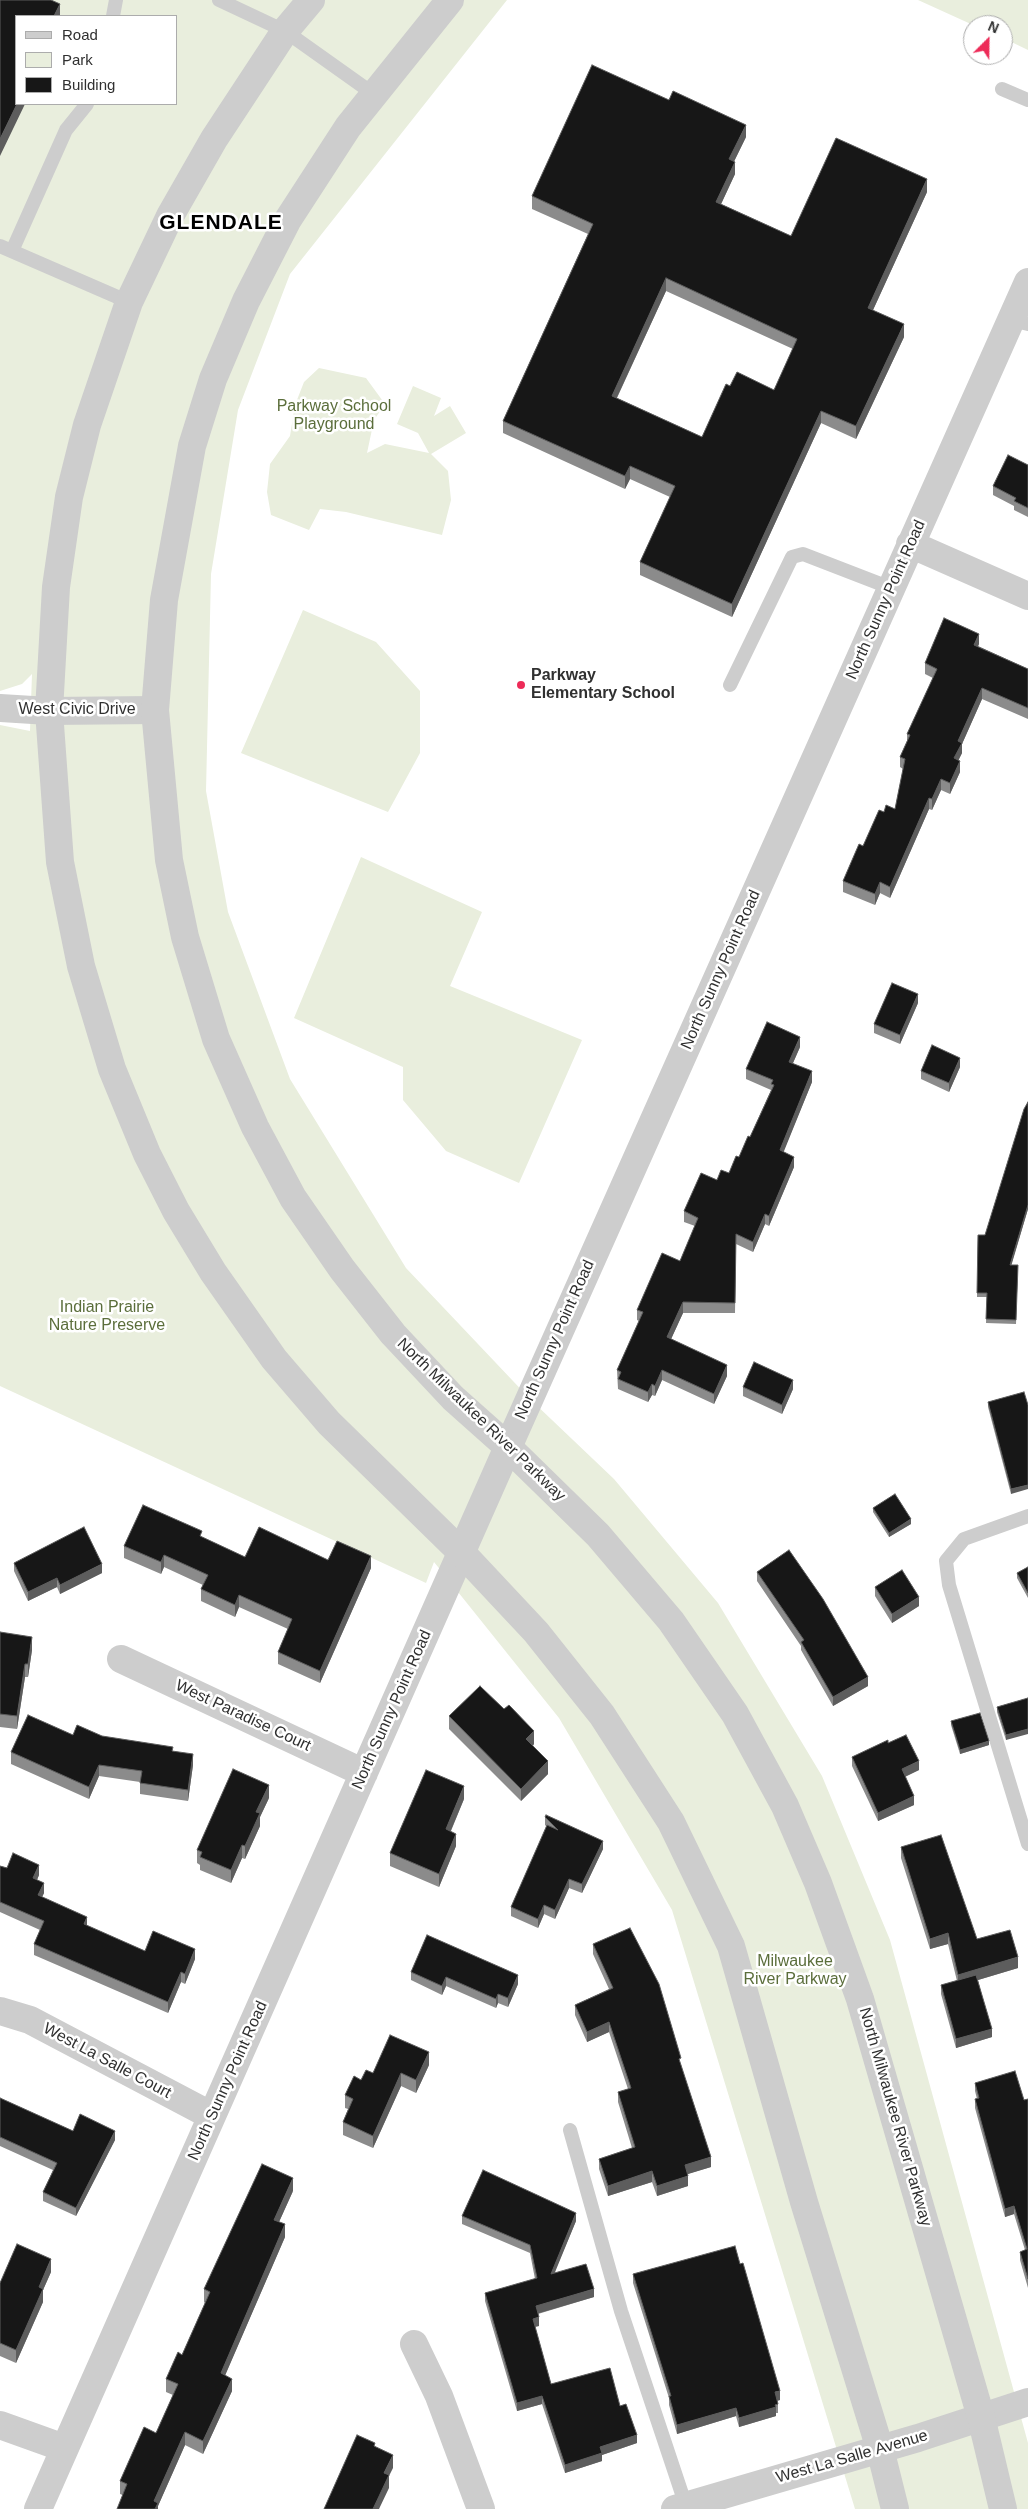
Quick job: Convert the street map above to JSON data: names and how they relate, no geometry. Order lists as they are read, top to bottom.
{
  "streets": {
    "street": [
      "North Sunny Point Road",
      "West Civic Drive",
      "North Milwaukee River Parkway",
      "West Paradise Court",
      "West La Salle Court",
      "West La Salle Avenue"
    ]
  },
  "crossings": [
    ["North Sunny Point Road", "North Milwaukee River Parkway"],
    ["North Sunny Point Road", "West Paradise Court"],
    ["North Sunny Point Road", "West La Salle Court"],
    ["West Civic Drive", "North Milwaukee River Parkway"],
    ["North Milwaukee River Parkway", "West La Salle Avenue"]
  ],
  "districts": ["GLENDALE"],
  "parks": ["Parkway School Playground", "Indian Prairie Nature Preserve", "Milwaukee River Parkway"],
  "places": ["Parkway Elementary School"],
  "legend": ["Road", "Park", "Building"],
  "north": "top right"
}
